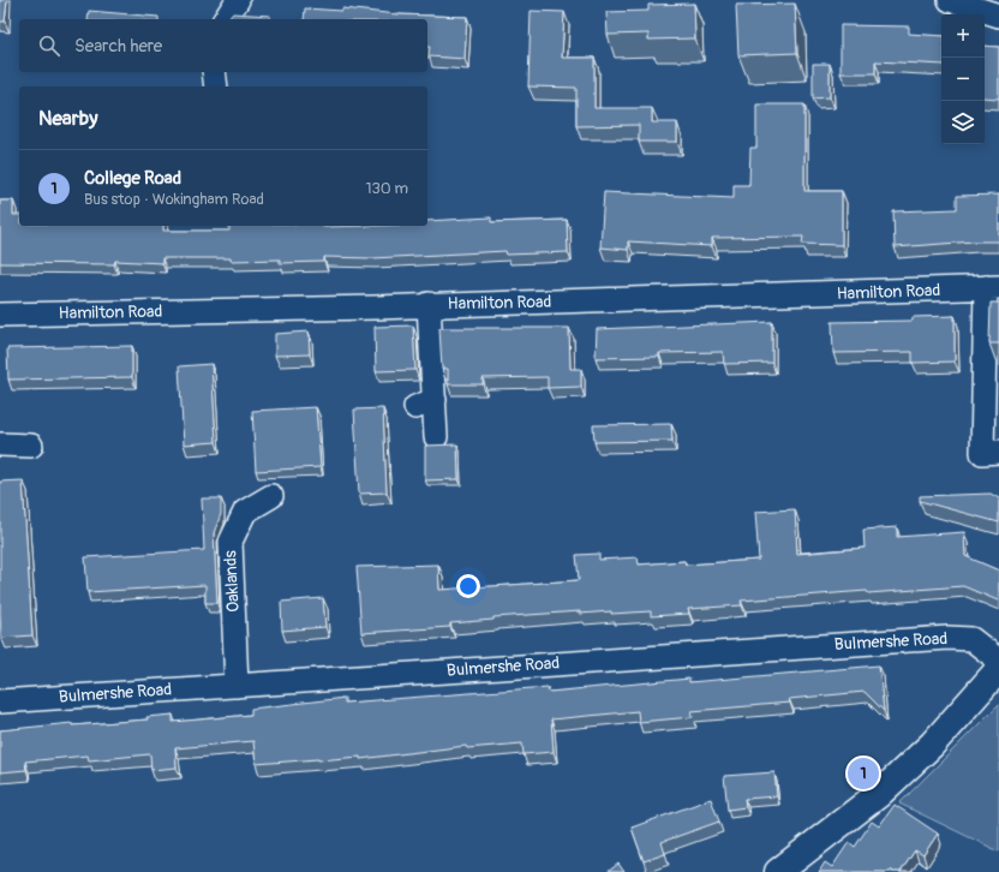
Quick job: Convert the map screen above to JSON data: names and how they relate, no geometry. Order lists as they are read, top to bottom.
{
  "streets": {
    "street": ["Hamilton Road", "Oaklands", "Bulmershe Road"]
  },
  "crossings": [
    ["Oaklands", "Bulmershe Road"]
  ],
  "page": {
    "map_buttons": ["+", "−"],
    "search": "Search here",
    "heading": "Nearby",
    "list": [
      {
        "mark": "1",
        "name": "College Road",
        "note": "Bus stop · Wokingham Road",
        "value": "130 m"
      }
    ],
    "pins": "1"
  }
}
